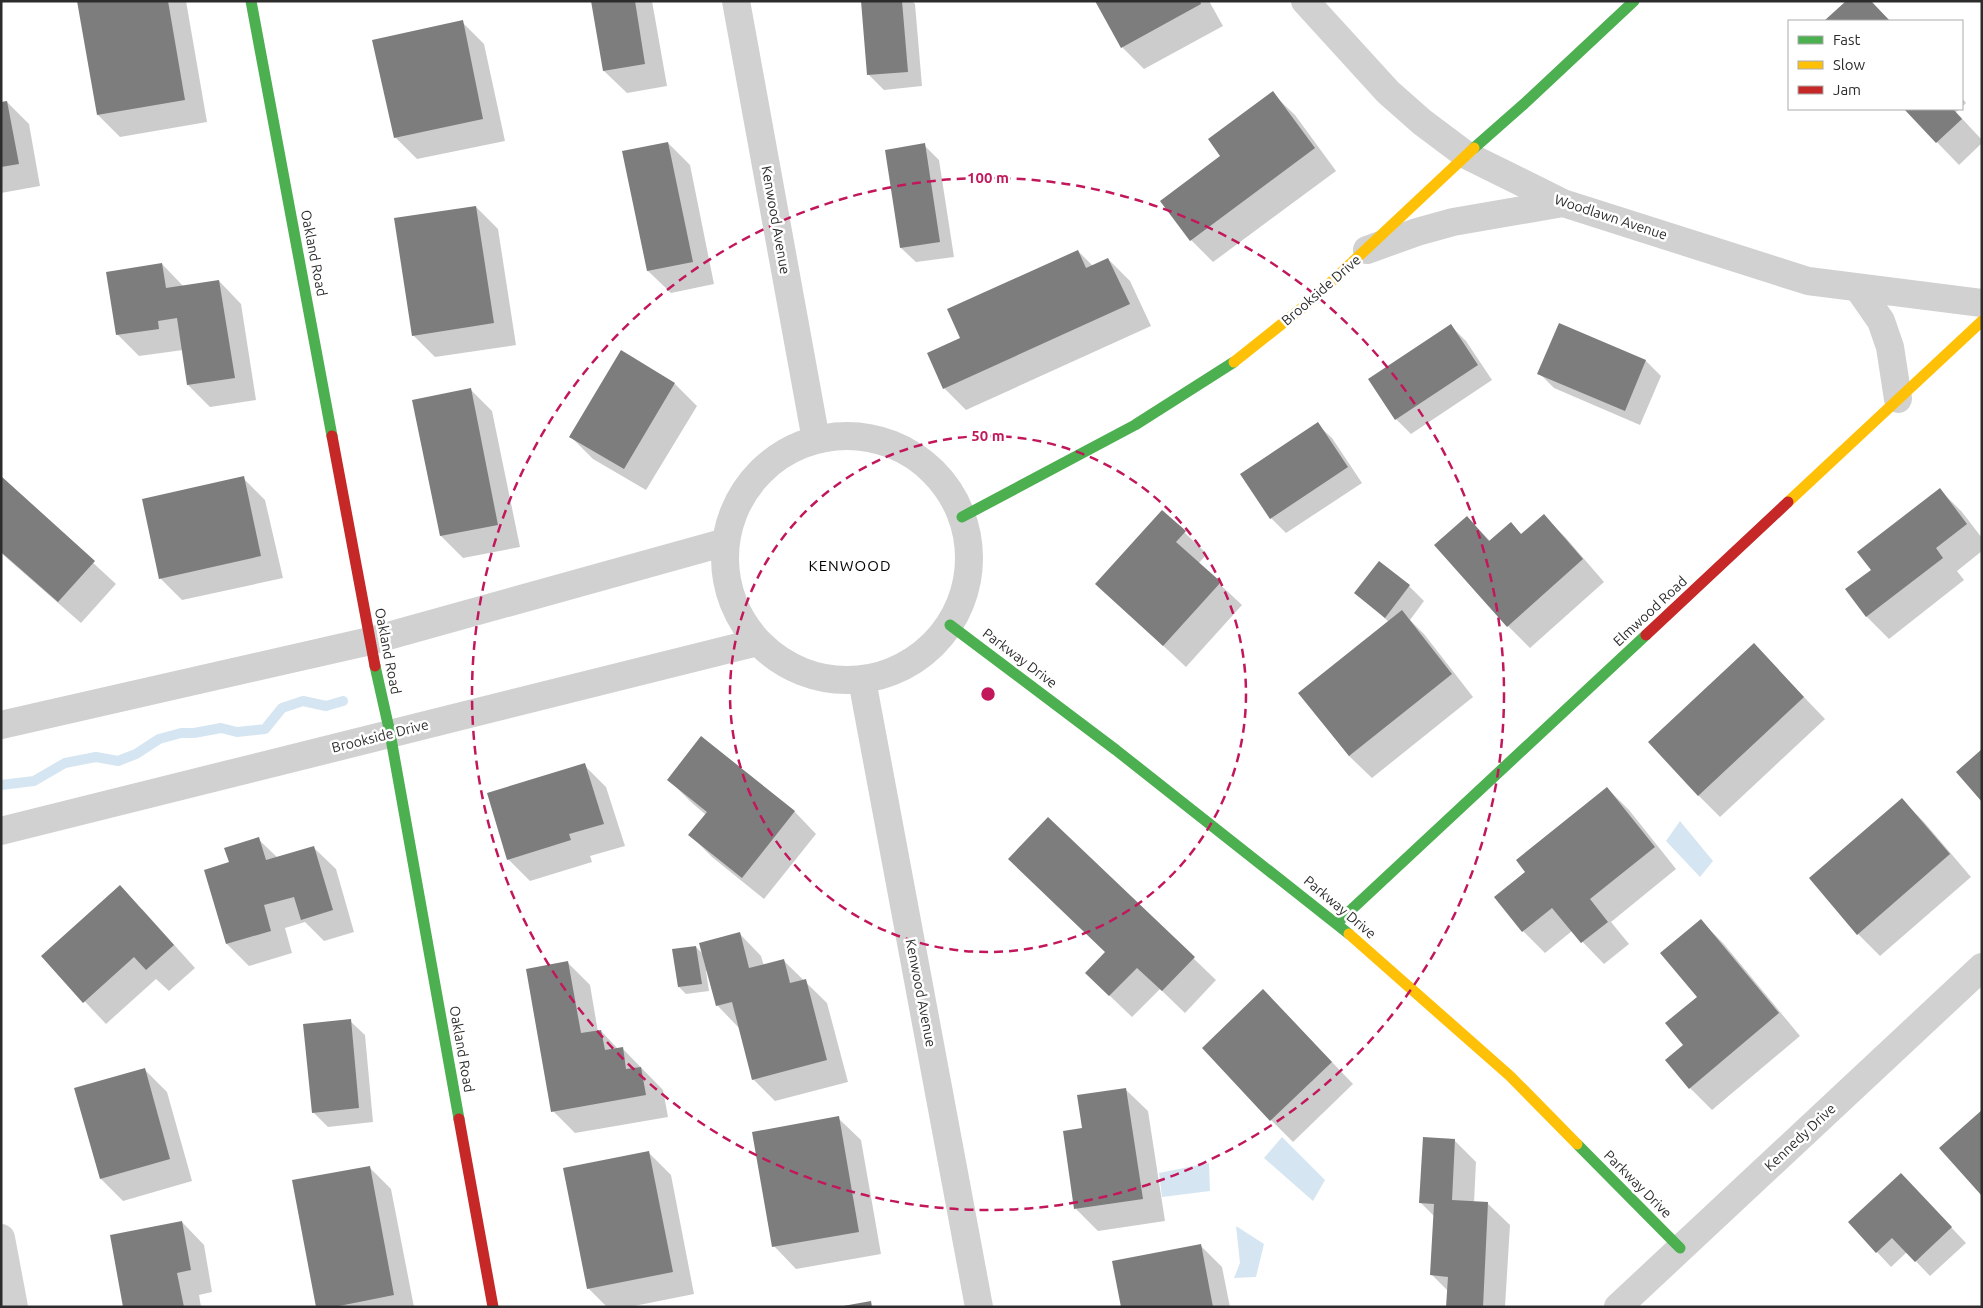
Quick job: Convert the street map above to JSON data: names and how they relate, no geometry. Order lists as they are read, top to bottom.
{
  "streets": {
    "street": [
      "Woodlawn Avenue",
      "Kenwood Avenue",
      "Oakland Road",
      "Brookside Drive",
      "Elmwood Road",
      "Parkway Drive",
      "Kennedy Drive"
    ]
  },
  "crossings": [
    ["Woodlawn Avenue", "Brookside Drive"],
    ["Oakland Road", "Brookside Drive"],
    ["Elmwood Road", "Parkway Drive"],
    ["Parkway Drive", "Kennedy Drive"]
  ],
  "districts": ["KENWOOD"],
  "legend": ["Fast", "Slow", "Jam"],
  "rings": ["100 m", "50 m"]
}
